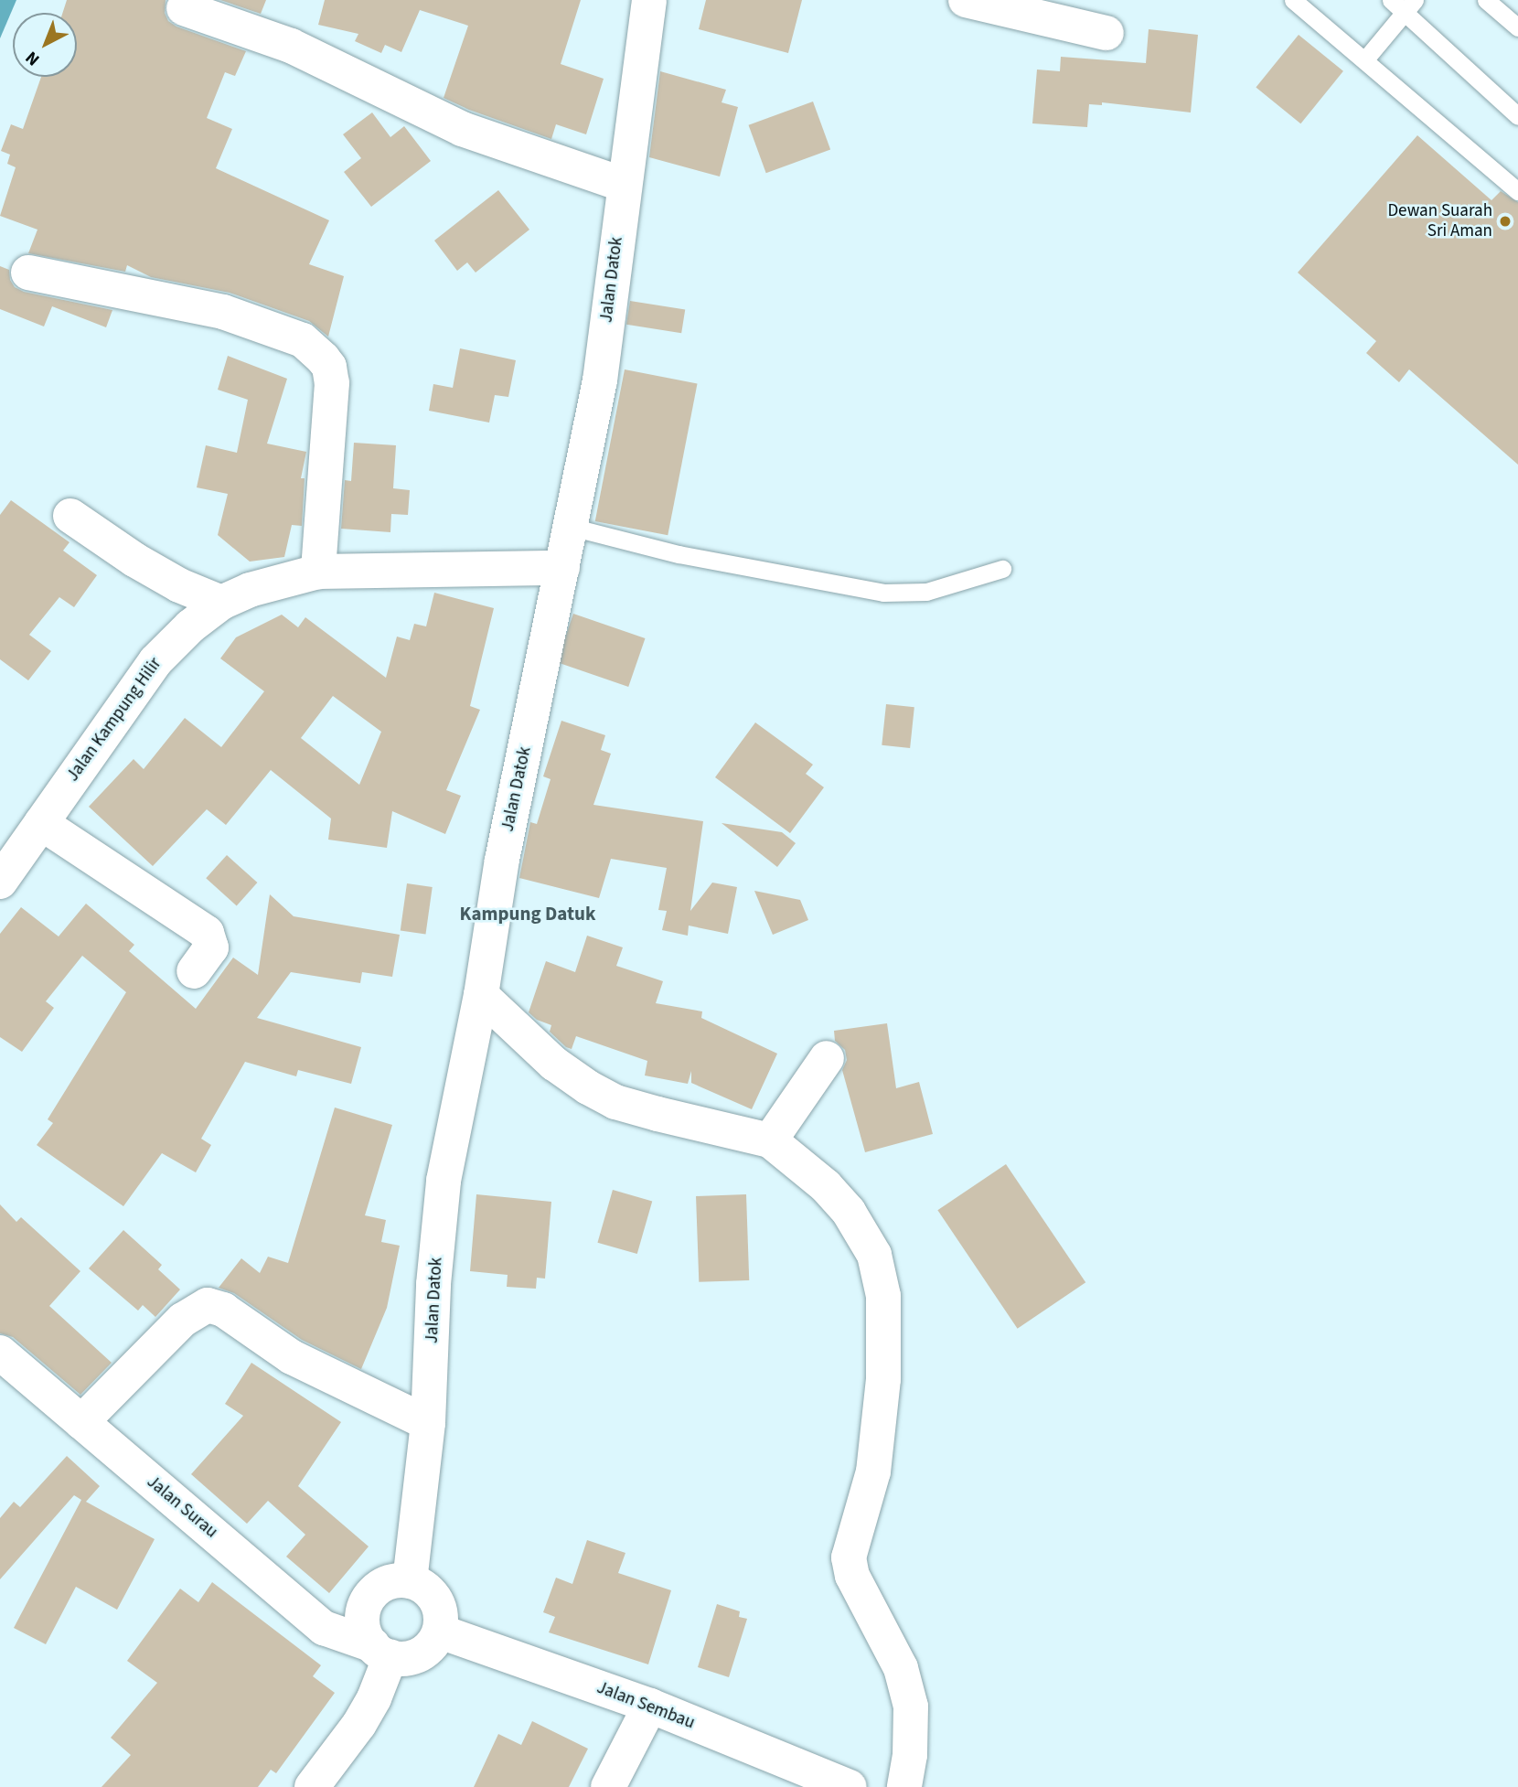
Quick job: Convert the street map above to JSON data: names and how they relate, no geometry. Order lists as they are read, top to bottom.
{
  "streets": {
    "street": [
      "Jalan Datok",
      "Jalan Kampung Hilir",
      "Jalan Surau",
      "Jalan Sembau"
    ]
  },
  "crossings": [
    ["Jalan Datok", "Jalan Kampung Hilir"],
    ["Jalan Datok", "Jalan Surau"],
    ["Jalan Datok", "Jalan Sembau"],
    ["Jalan Surau", "Jalan Sembau"]
  ],
  "districts": ["Kampung Datuk"],
  "places": ["Dewan Suarah Sri Aman"],
  "north": "bottom left"
}
